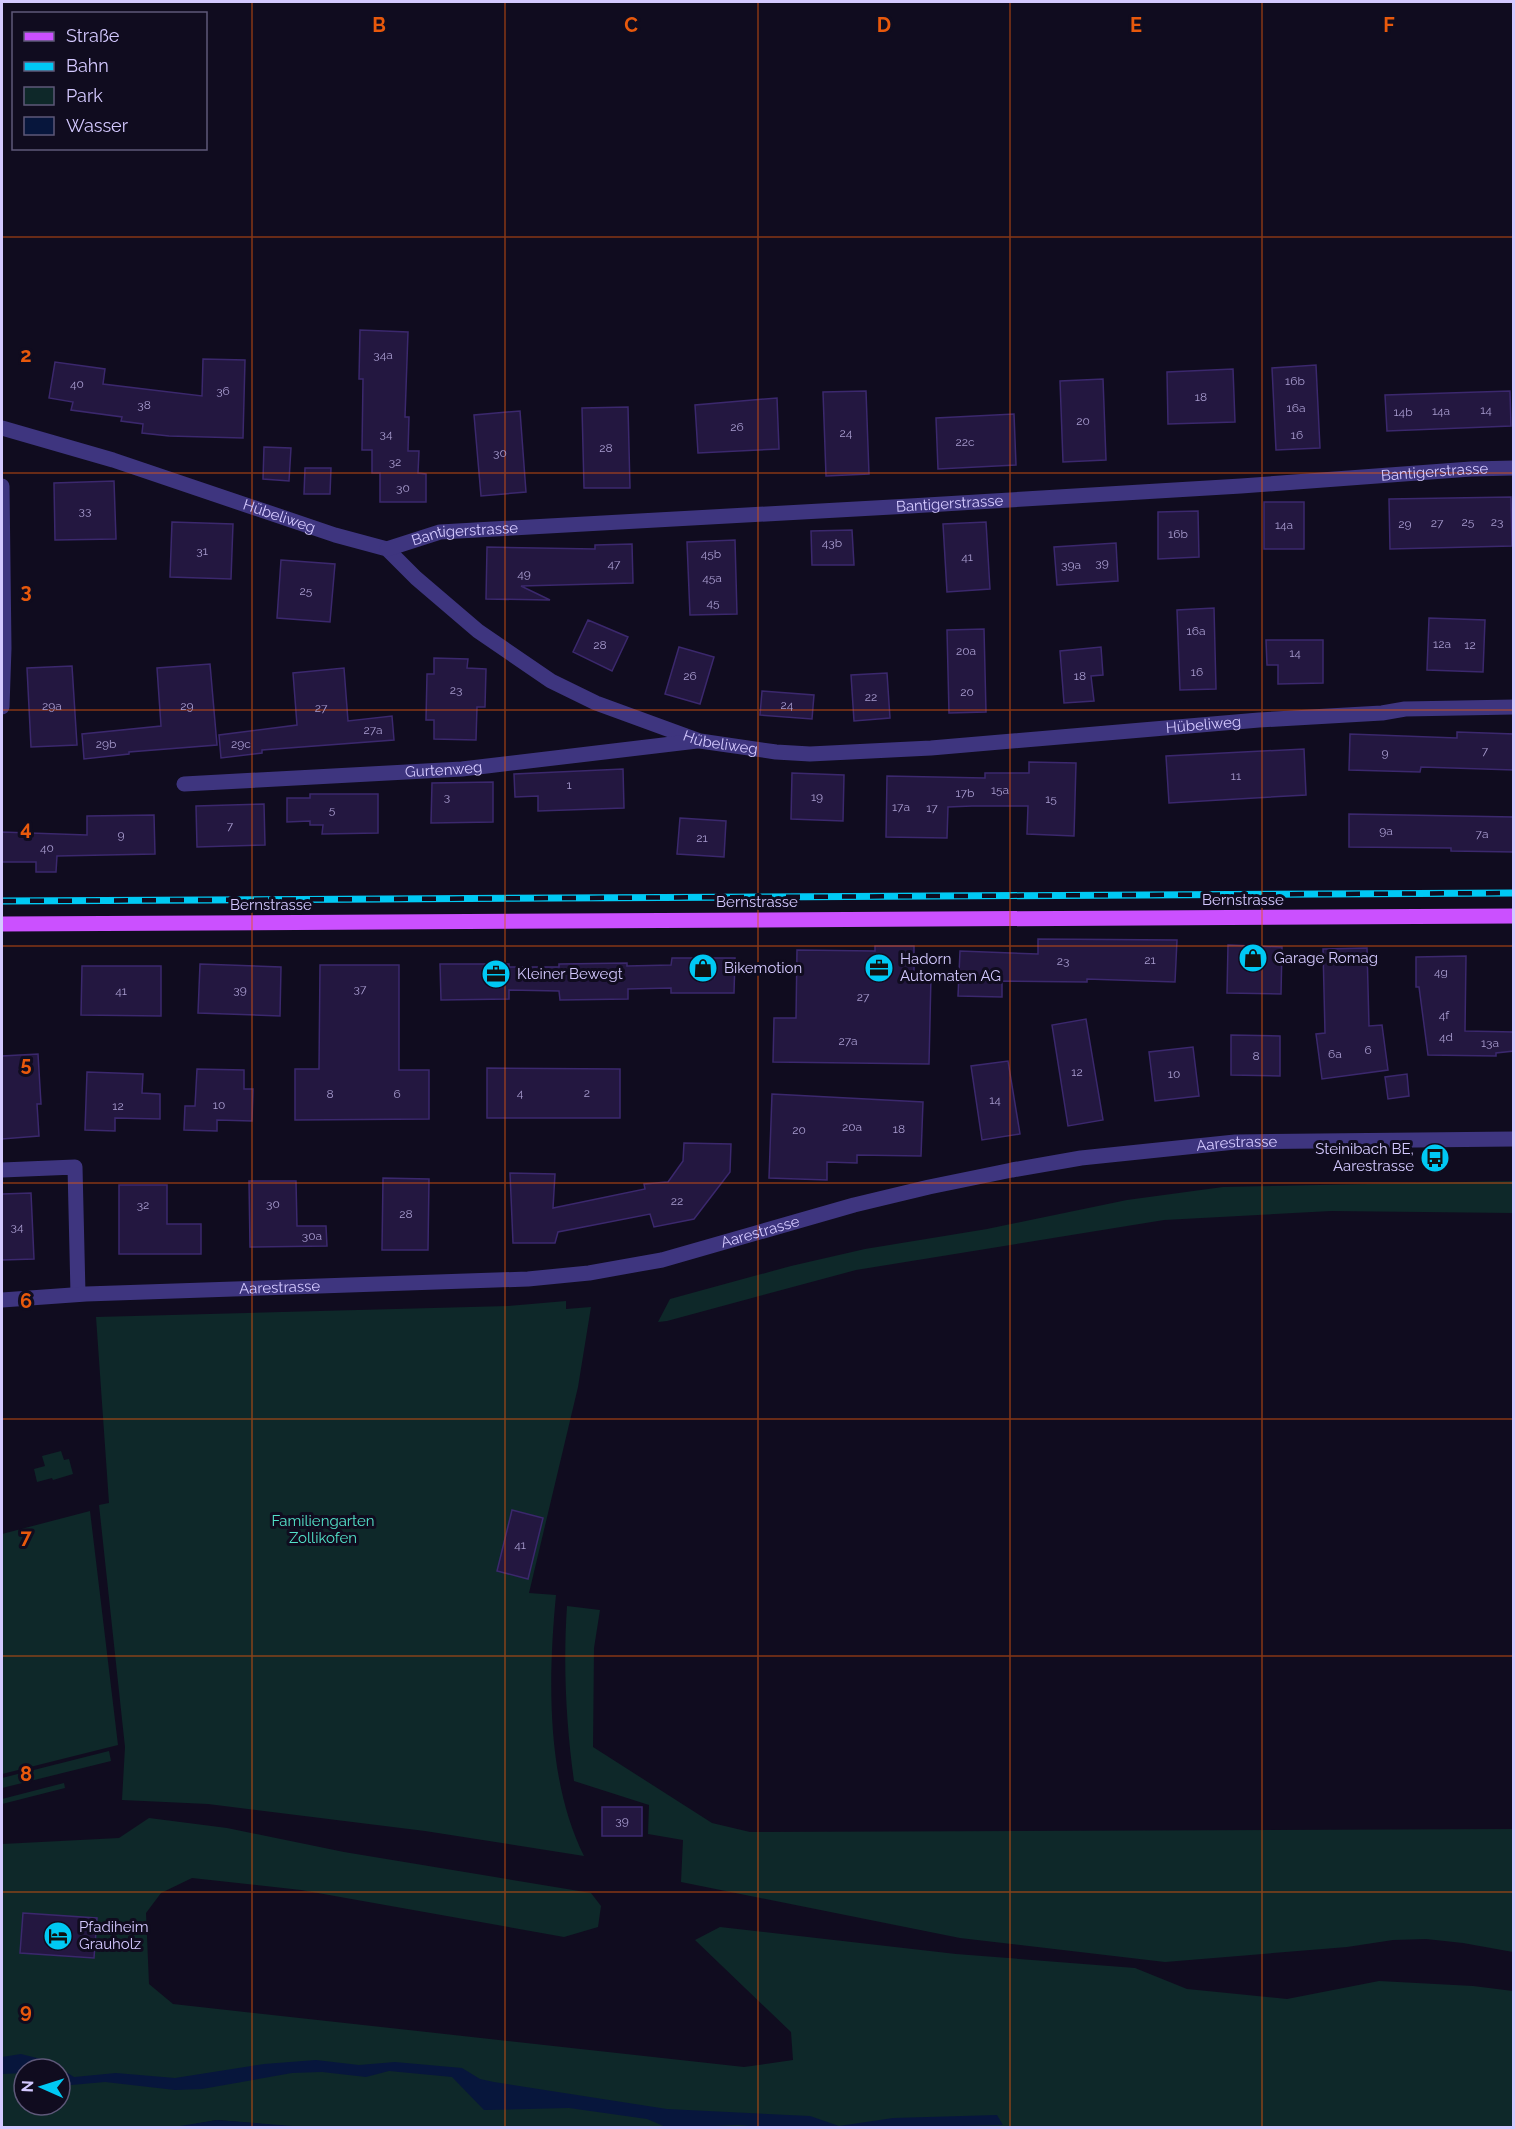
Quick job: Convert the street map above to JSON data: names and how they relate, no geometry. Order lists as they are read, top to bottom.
{
  "streets": {
    "main road": ["Bernstrasse"],
    "street": [
      "Bantigerstrasse",
      "Hübeliweg",
      "Gurtenweg",
      "Aarestrasse"
    ]
  },
  "crossings": [
    ["Bantigerstrasse", "Hübeliweg"],
    ["Hübeliweg", "Gurtenweg"]
  ],
  "parks": ["Familiengarten Zollikofen"],
  "places": {
    "shop": ["Garage Romag", "Bikemotion"],
    "office": ["Hadorn Automaten AG", "Kleiner Bewegt"],
    "bus stop": ["Steinibach BE, Aarestrasse"],
    "hotel": ["Pfadiheim Grauholz"]
  },
  "house_numbers": [
    "34a",
    "16b",
    "40",
    "36",
    "18",
    "38",
    "16a",
    "14",
    "14a",
    "14b",
    "20",
    "26",
    "24",
    "34",
    "16",
    "22c",
    "28",
    "30",
    "32",
    "30",
    "33",
    "25",
    "23",
    "27",
    "29",
    "14a",
    "16b",
    "43b",
    "31",
    "45b",
    "41",
    "39",
    "47",
    "39a",
    "49",
    "45a",
    "25",
    "45",
    "16a",
    "12a",
    "28",
    "12",
    "20a",
    "14",
    "16",
    "26",
    "18",
    "23",
    "20",
    "22",
    "24",
    "29a",
    "29",
    "27",
    "27a",
    "29b",
    "29c",
    "7",
    "9",
    "11",
    "1",
    "15a",
    "17b",
    "3",
    "19",
    "15",
    "17a",
    "17",
    "5",
    "7",
    "9a",
    "7a",
    "9",
    "21",
    "40",
    "21",
    "23",
    "4g",
    "37",
    "39",
    "41",
    "27",
    "4f",
    "4d",
    "27a",
    "13a",
    "6",
    "6a",
    "8",
    "12",
    "10",
    "4",
    "2",
    "8",
    "6",
    "14",
    "10",
    "12",
    "20a",
    "18",
    "20",
    "22",
    "30",
    "32",
    "28",
    "34",
    "30a",
    "41",
    "39"
  ],
  "legend": [
    "Straße",
    "Bahn",
    "Park",
    "Wasser"
  ],
  "north": "left",
  "grid": {
    "columns": [
      "B",
      "C",
      "D",
      "E",
      "F"
    ],
    "rows": [
      "2",
      "3",
      "4",
      "5",
      "6",
      "7",
      "8",
      "9"
    ]
  }
}
